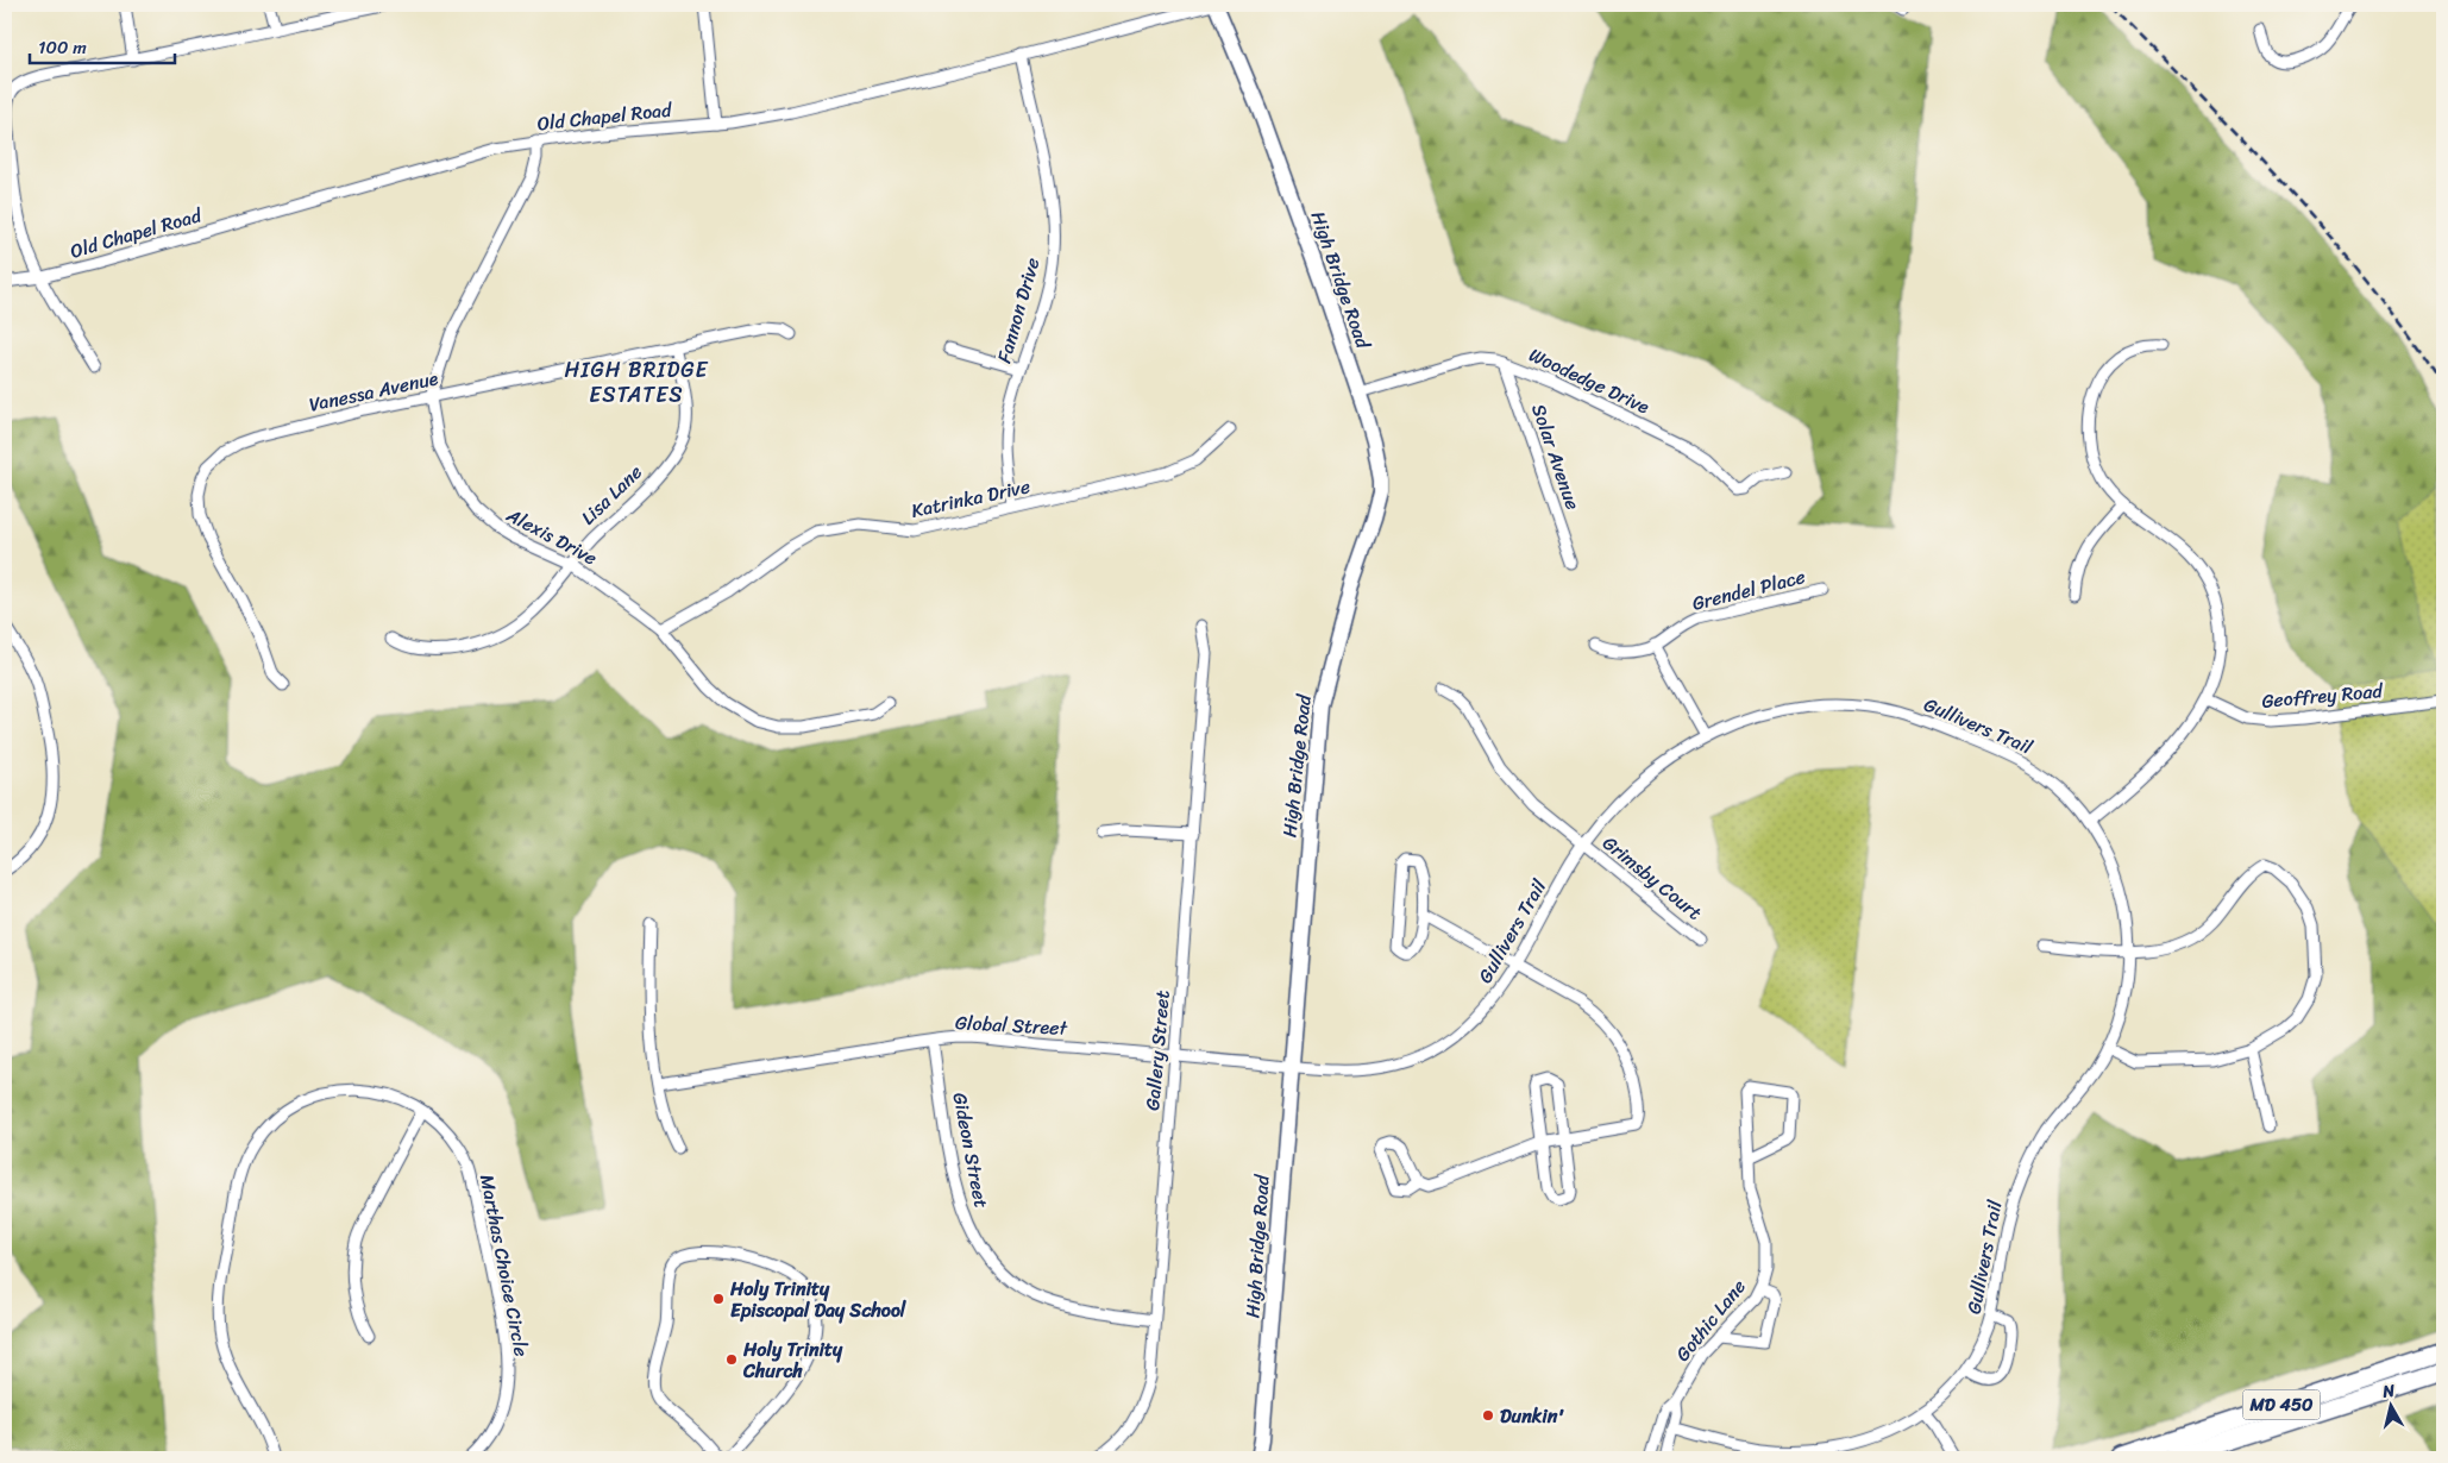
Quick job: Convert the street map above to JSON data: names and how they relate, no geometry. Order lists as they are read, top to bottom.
{
  "streets": {
    "main road": ["MD 450"],
    "street": [
      "Old Chapel Road",
      "High Bridge Road",
      "Fannon Drive",
      "Woodedge Drive",
      "Vanessa Avenue",
      "Solar Avenue",
      "Lisa Lane",
      "Katrinka Drive",
      "Alexis Drive",
      "Grendel Place",
      "Geoffrey Road",
      "Gullivers Trail",
      "Grimsby Court",
      "Global Street",
      "Gallery Street",
      "Gideon Street",
      "Marthas Choice Circle",
      "Gothic Lane"
    ]
  },
  "crossings": [
    ["Old Chapel Road", "High Bridge Road"],
    ["Old Chapel Road", "Fannon Drive"],
    ["Old Chapel Road", "Alexis Drive"],
    ["High Bridge Road", "Woodedge Drive"],
    ["High Bridge Road", "Gullivers Trail"],
    ["High Bridge Road", "Global Street"],
    ["Fannon Drive", "Katrinka Drive"],
    ["Woodedge Drive", "Solar Avenue"],
    ["Vanessa Avenue", "Lisa Lane"],
    ["Vanessa Avenue", "Alexis Drive"],
    ["Lisa Lane", "Alexis Drive"],
    ["Katrinka Drive", "Alexis Drive"],
    ["Gullivers Trail", "Grimsby Court"],
    ["Gullivers Trail", "Global Street"],
    ["Gullivers Trail", "Gothic Lane"],
    ["Global Street", "Gallery Street"],
    ["Global Street", "Gideon Street"],
    ["Gallery Street", "Gideon Street"]
  ],
  "districts": ["HIGH BRIDGE ESTATES"],
  "places": ["Holy Trinity Episcopal Day School", "Holy Trinity Church", "Dunkin'"],
  "scale_bar": "100 m",
  "north": "top"
}
